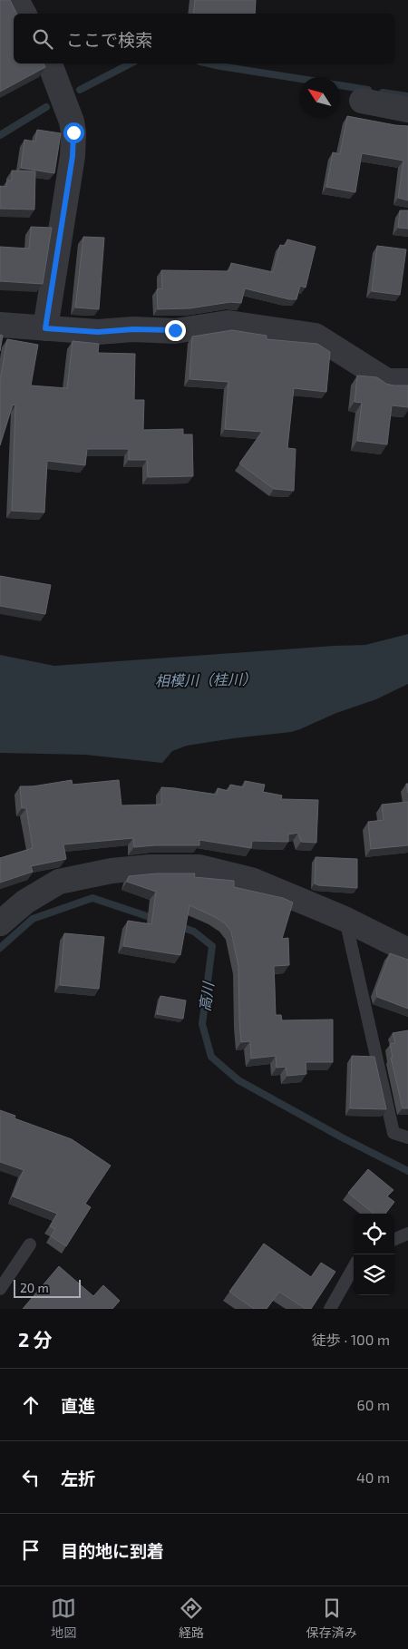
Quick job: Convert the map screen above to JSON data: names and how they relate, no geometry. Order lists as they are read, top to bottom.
{
  "water": ["相模川（桂川）", "高川"],
  "scale_bar": "20 m",
  "north": "top left",
  "page": {
    "search": "ここで検索",
    "scale": "20 m",
    "heading": ["2 分", "徒歩 · 100 m"],
    "list": [
      ["直進", "60 m"],
      ["左折", "40 m"],
      "目的地に到着"
    ],
    "nav": ["地図", "経路", "保存済み"]
  }
}
